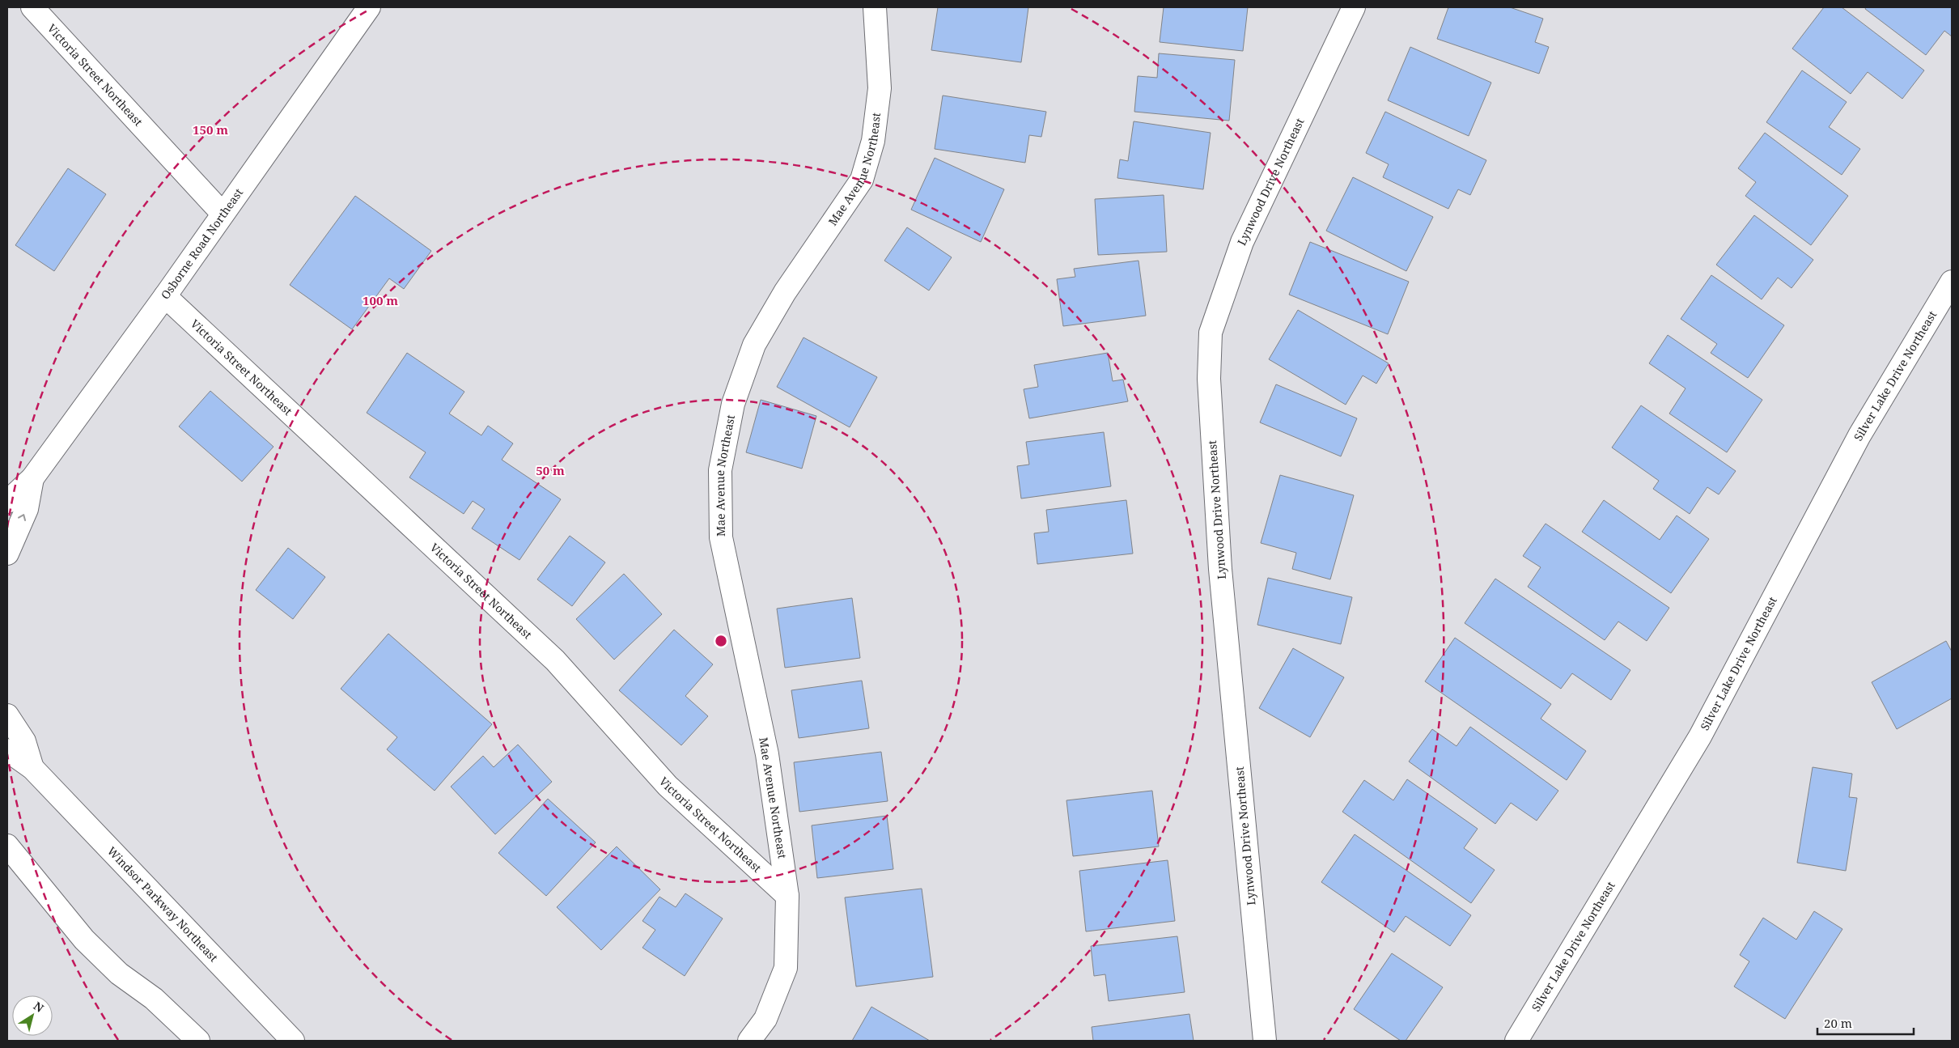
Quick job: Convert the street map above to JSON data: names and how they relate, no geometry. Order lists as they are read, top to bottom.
{
  "streets": {
    "street": [
      "Victoria Street Northeast",
      "Mae Avenue Northeast",
      "Lynwood Drive Northeast",
      "Osborne Road Northeast",
      "Silver Lake Drive Northeast",
      "Windsor Parkway Northeast"
    ]
  },
  "crossings": [
    ["Victoria Street Northeast", "Mae Avenue Northeast"],
    ["Victoria Street Northeast", "Osborne Road Northeast"]
  ],
  "scale_bar": "20 m",
  "north": "top right",
  "rings": ["150 m", "100 m", "50 m"]
}
